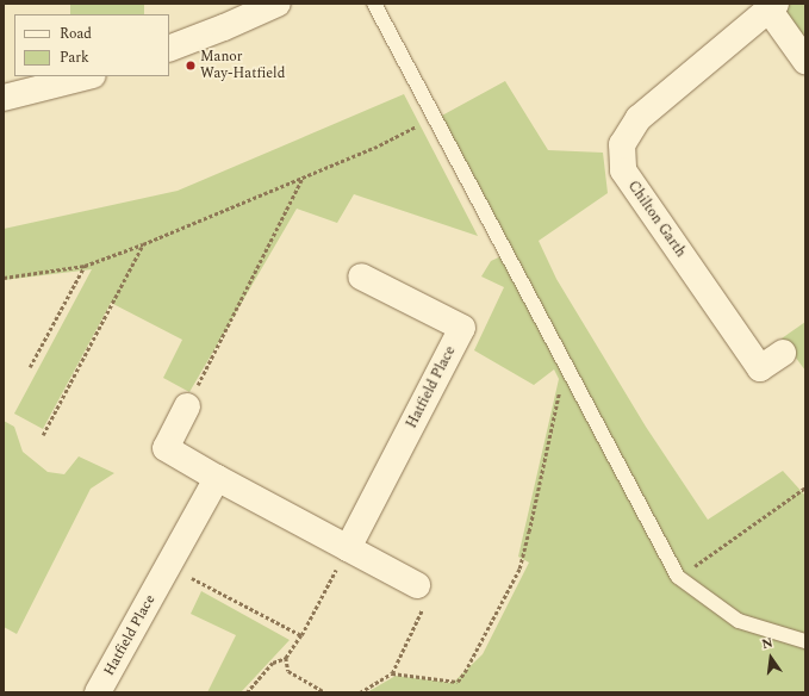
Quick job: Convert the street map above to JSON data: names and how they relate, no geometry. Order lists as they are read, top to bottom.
{
  "streets": {
    "street": ["Chilton Garth", "Hatfield Place"]
  },
  "places": ["Manor Way-Hatfield"],
  "legend": ["Road", "Park"],
  "north": "top"
}
